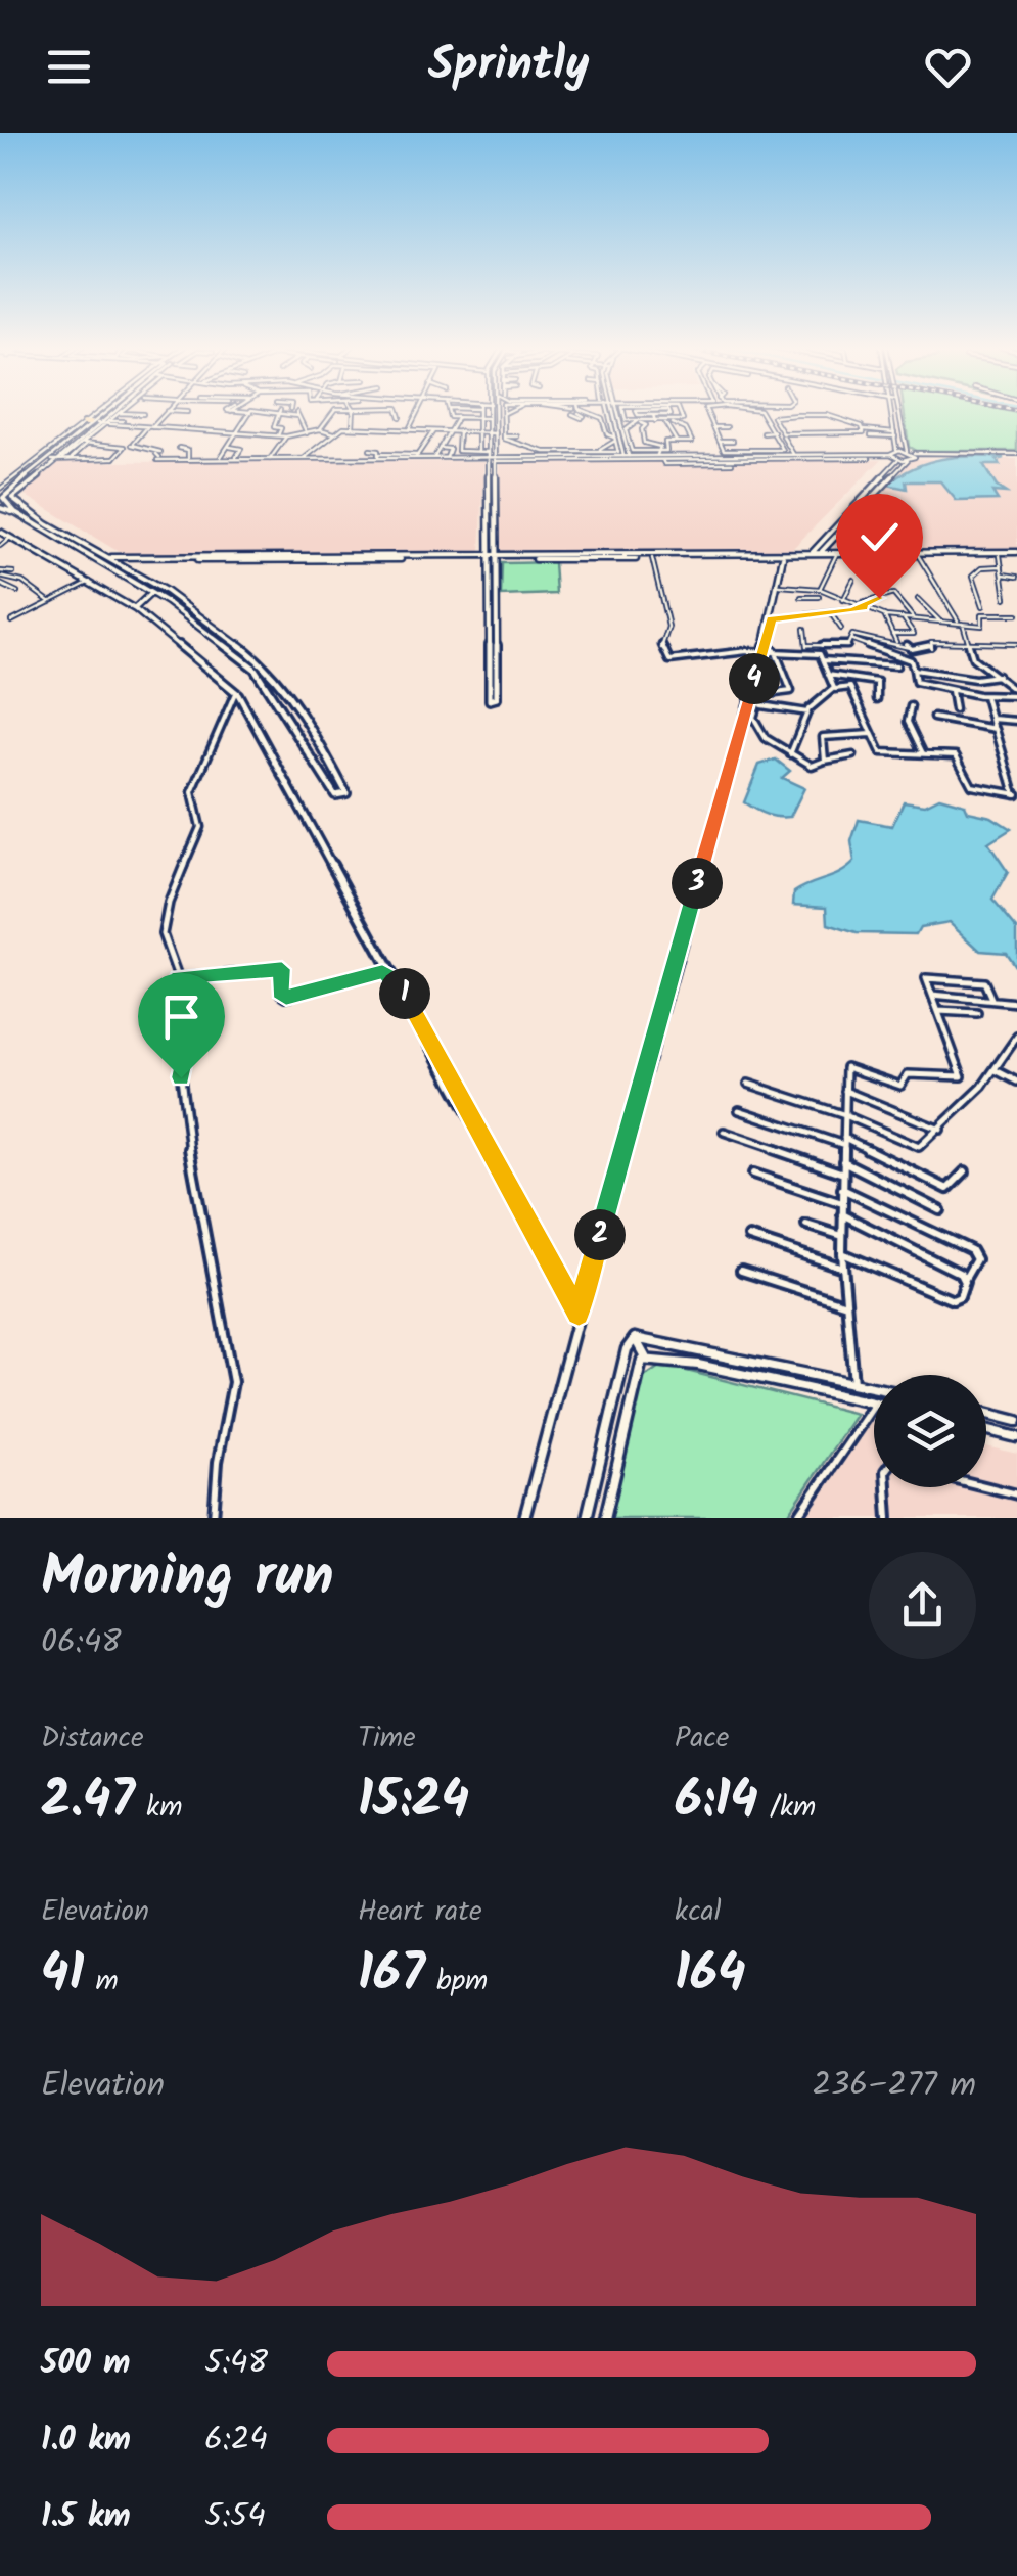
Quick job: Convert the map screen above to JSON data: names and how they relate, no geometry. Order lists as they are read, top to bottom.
{
  "page": {
    "header": "Sprintly",
    "pins": [
      "4",
      "3",
      "1",
      "2"
    ],
    "heading": ["Morning run", "06:48"],
    "stats": [
      ["Distance", "2.47 km"],
      ["Time", "15:24"],
      ["Pace", "6:14 /km"],
      ["Elevation", "41 m"],
      ["Heart rate", "167 bpm"],
      ["kcal", "164"]
    ],
    "chart": ["Elevation", "236–277 m"],
    "list": [
      {
        "name": "500 m",
        "note": "5:48"
      },
      {
        "name": "1.0 km",
        "note": "6:24"
      },
      {
        "name": "1.5 km",
        "note": "5:54"
      }
    ]
  }
}
